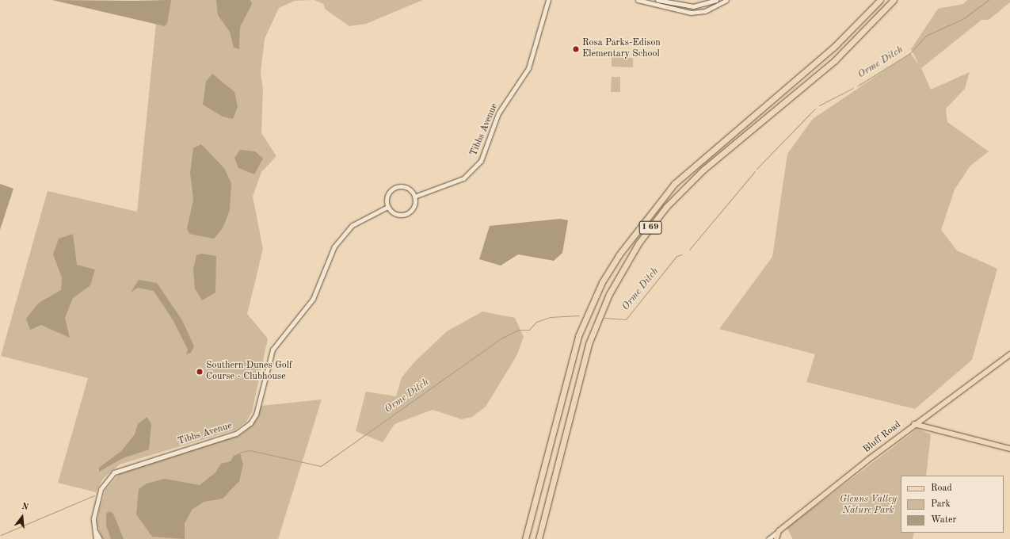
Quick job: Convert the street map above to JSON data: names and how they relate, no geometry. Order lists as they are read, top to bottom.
{
  "streets": {
    "highway": ["I 69"],
    "main road": ["Bluff Road"],
    "street": ["Tibbs Avenue"]
  },
  "water": ["Orme Ditch"],
  "parks": ["Glenns Valley Nature Park"],
  "places": ["Rosa Parks-Edison Elementary School", "Southern Dunes Golf Course - Clubhouse"],
  "legend": ["Road", "Park", "Water"],
  "north": "top"
}
